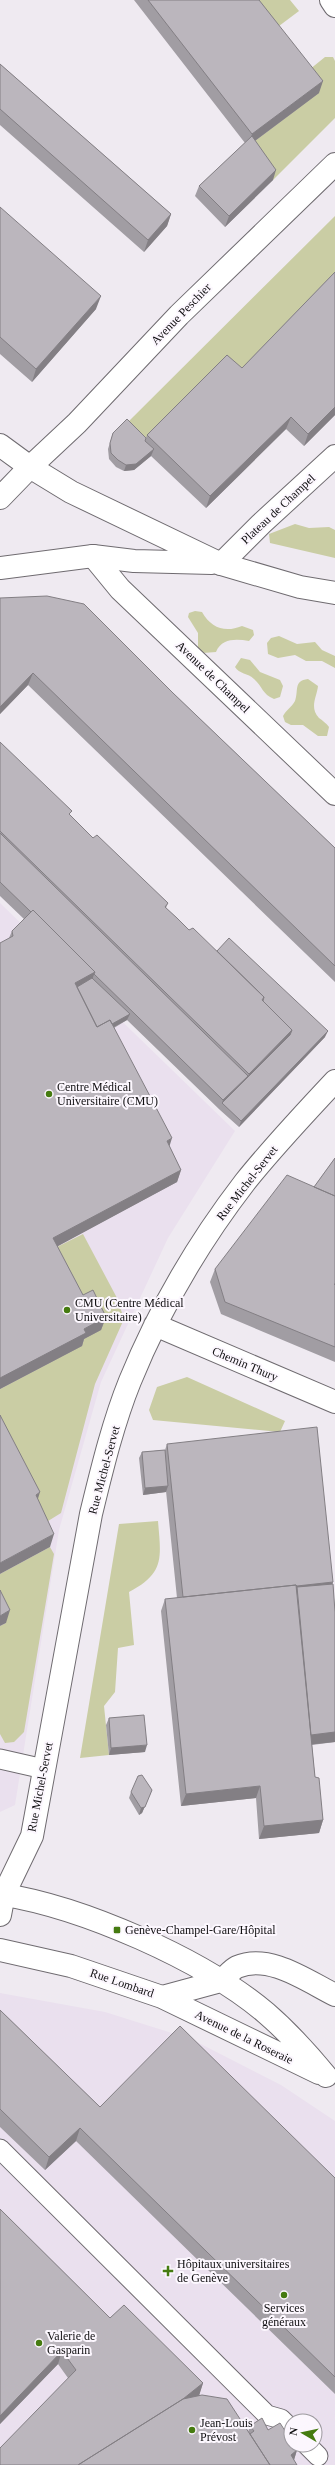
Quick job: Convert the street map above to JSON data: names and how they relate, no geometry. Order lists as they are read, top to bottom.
{
  "streets": {
    "street": [
      "Avenue Peschier",
      "Plateau de Champel",
      "Avenue de Champel",
      "Rue Michel-Servet",
      "Chemin Thury",
      "Rue Lombard",
      "Avenue de la Roseraie"
    ]
  },
  "crossings": [
    ["Rue Michel-Servet", "Chemin Thury"],
    ["Rue Lombard", "Avenue de la Roseraie"]
  ],
  "places": {
    "other": [
      "Centre Médical Universitaire (CMU)",
      "CMU (Centre Médical Universitaire)",
      "Services généraux",
      "Valerie de Gasparin",
      "Jean-Louis Prévost"
    ],
    "transit": ["Genève-Champel-Gare/Hôpital"],
    "health": ["Hôpitaux universitaires de Genève"]
  },
  "north": "left"
}
